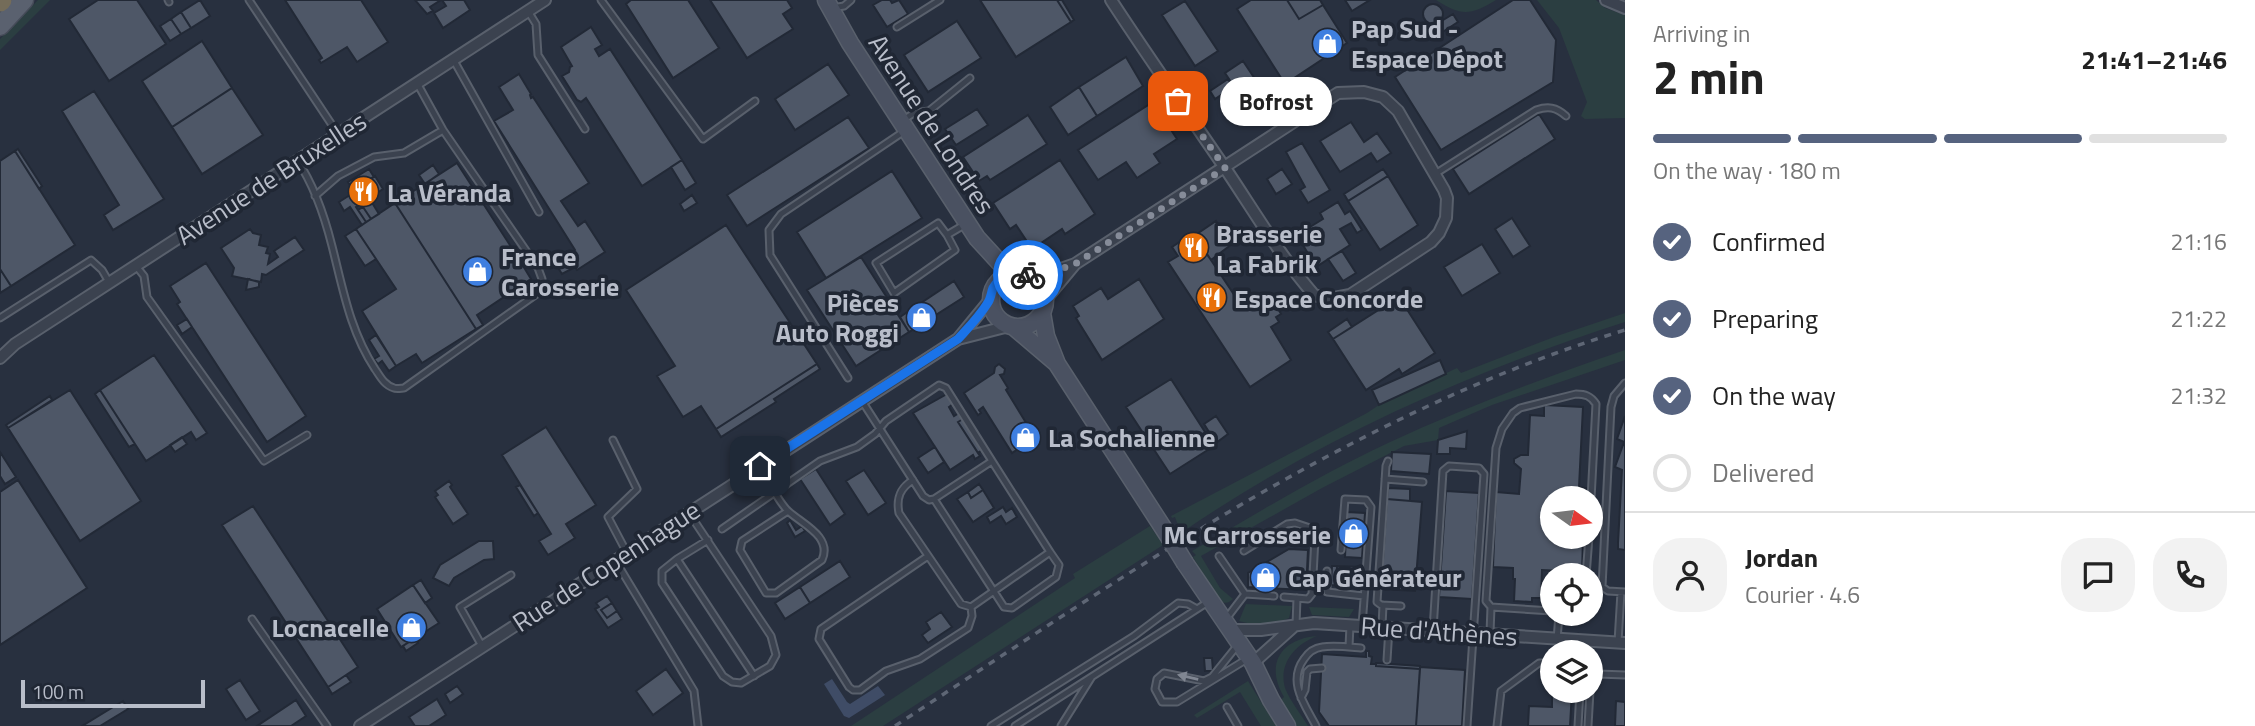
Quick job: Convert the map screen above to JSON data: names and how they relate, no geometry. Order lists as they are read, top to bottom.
{
  "streets": {
    "street": [
      "Avenue de Londres",
      "Avenue de Bruxelles",
      "Rue de Copenhague",
      "Rue d'Athènes"
    ]
  },
  "crossings": [
    ["Avenue de Londres", "Rue de Copenhague"]
  ],
  "places": {
    "shop": [
      "Pap Sud - Espace Dépot",
      "France Carosserie",
      "Pièces Auto Roggi",
      "La Sochalienne",
      "Mc Carrosserie",
      "Cap Générateur",
      "Locnacelle"
    ],
    "other": ["Bofrost"],
    "restaurant": ["La Véranda", "Brasserie La Fabrik", "Espace Concorde"]
  },
  "scale_bar": "100 m",
  "north": "right",
  "page": {
    "heading": ["2 min", "Arriving in", "21:41–21:46"],
    "panel": ["Jordan", "Courier · 4.6"],
    "bubble": "Bofrost",
    "bar": "On the way · 180 m",
    "list": [
      ["Confirmed", "21:16"],
      ["Preparing", "21:22"],
      ["On the way", "21:32"],
      "Delivered"
    ],
    "scale": "100 m"
  }
}
